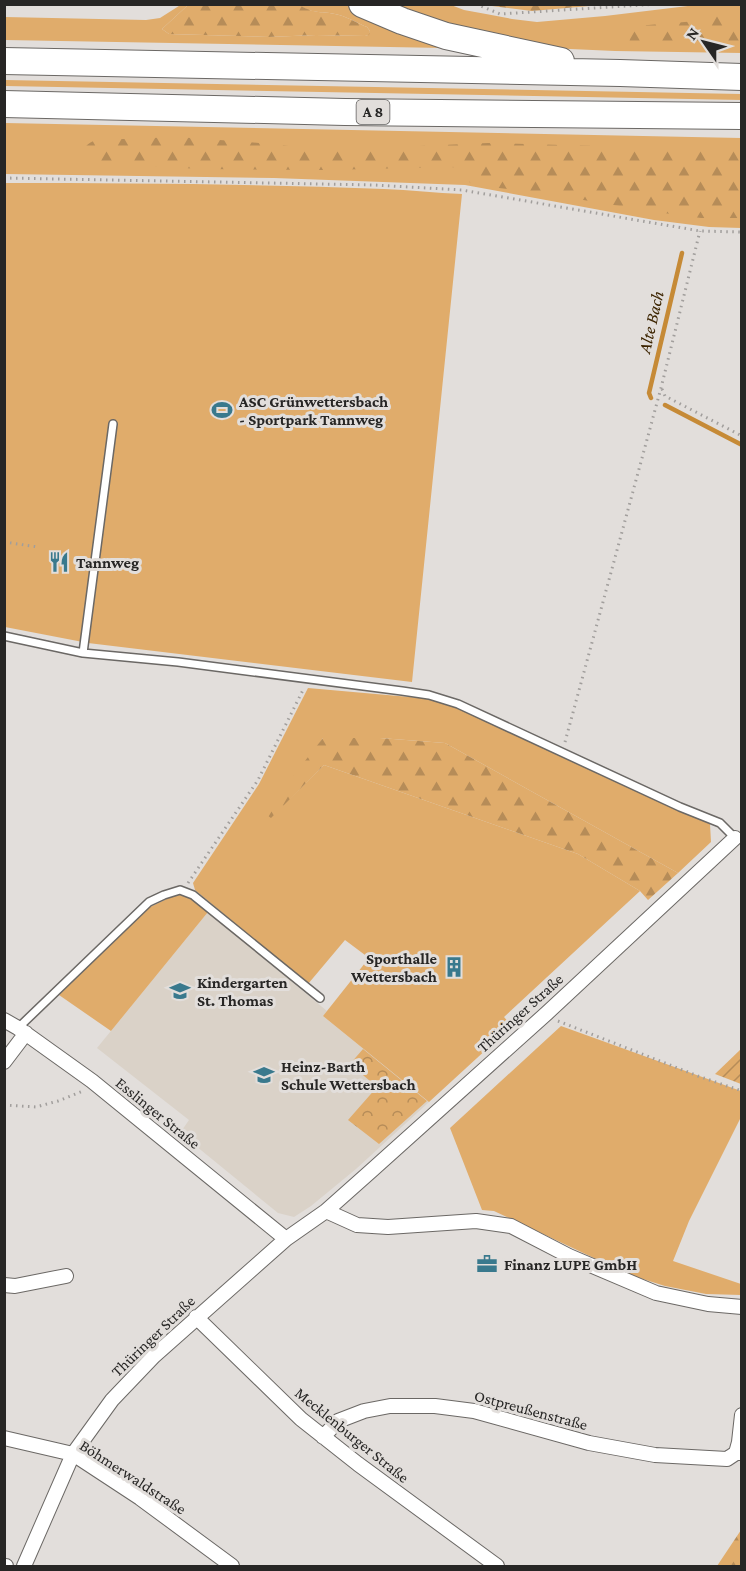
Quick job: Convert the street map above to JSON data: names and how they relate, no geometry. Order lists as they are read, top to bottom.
{
  "streets": {
    "highway": ["A 8"],
    "street": [
      "Thüringer Straße",
      "Esslinger Straße",
      "Ostpreußenstraße",
      "Mecklenburger Straße",
      "Böhmerwaldstraße"
    ]
  },
  "crossings": [
    ["Thüringer Straße", "Esslinger Straße"],
    ["Thüringer Straße", "Mecklenburger Straße"],
    ["Thüringer Straße", "Böhmerwaldstraße"],
    ["Ostpreußenstraße", "Mecklenburger Straße"]
  ],
  "water": ["Alte Bach"],
  "places": {
    "sports": ["ASC Grünwettersbach - Sportpark Tannweg"],
    "restaurant": ["Tannweg"],
    "building": ["Sporthalle Wettersbach"],
    "school or university": ["Kindergarten St. Thomas", "Heinz-Barth Schule Wettersbach"],
    "office": ["Finanz LUPE GmbH"]
  },
  "north": "top left"
}
